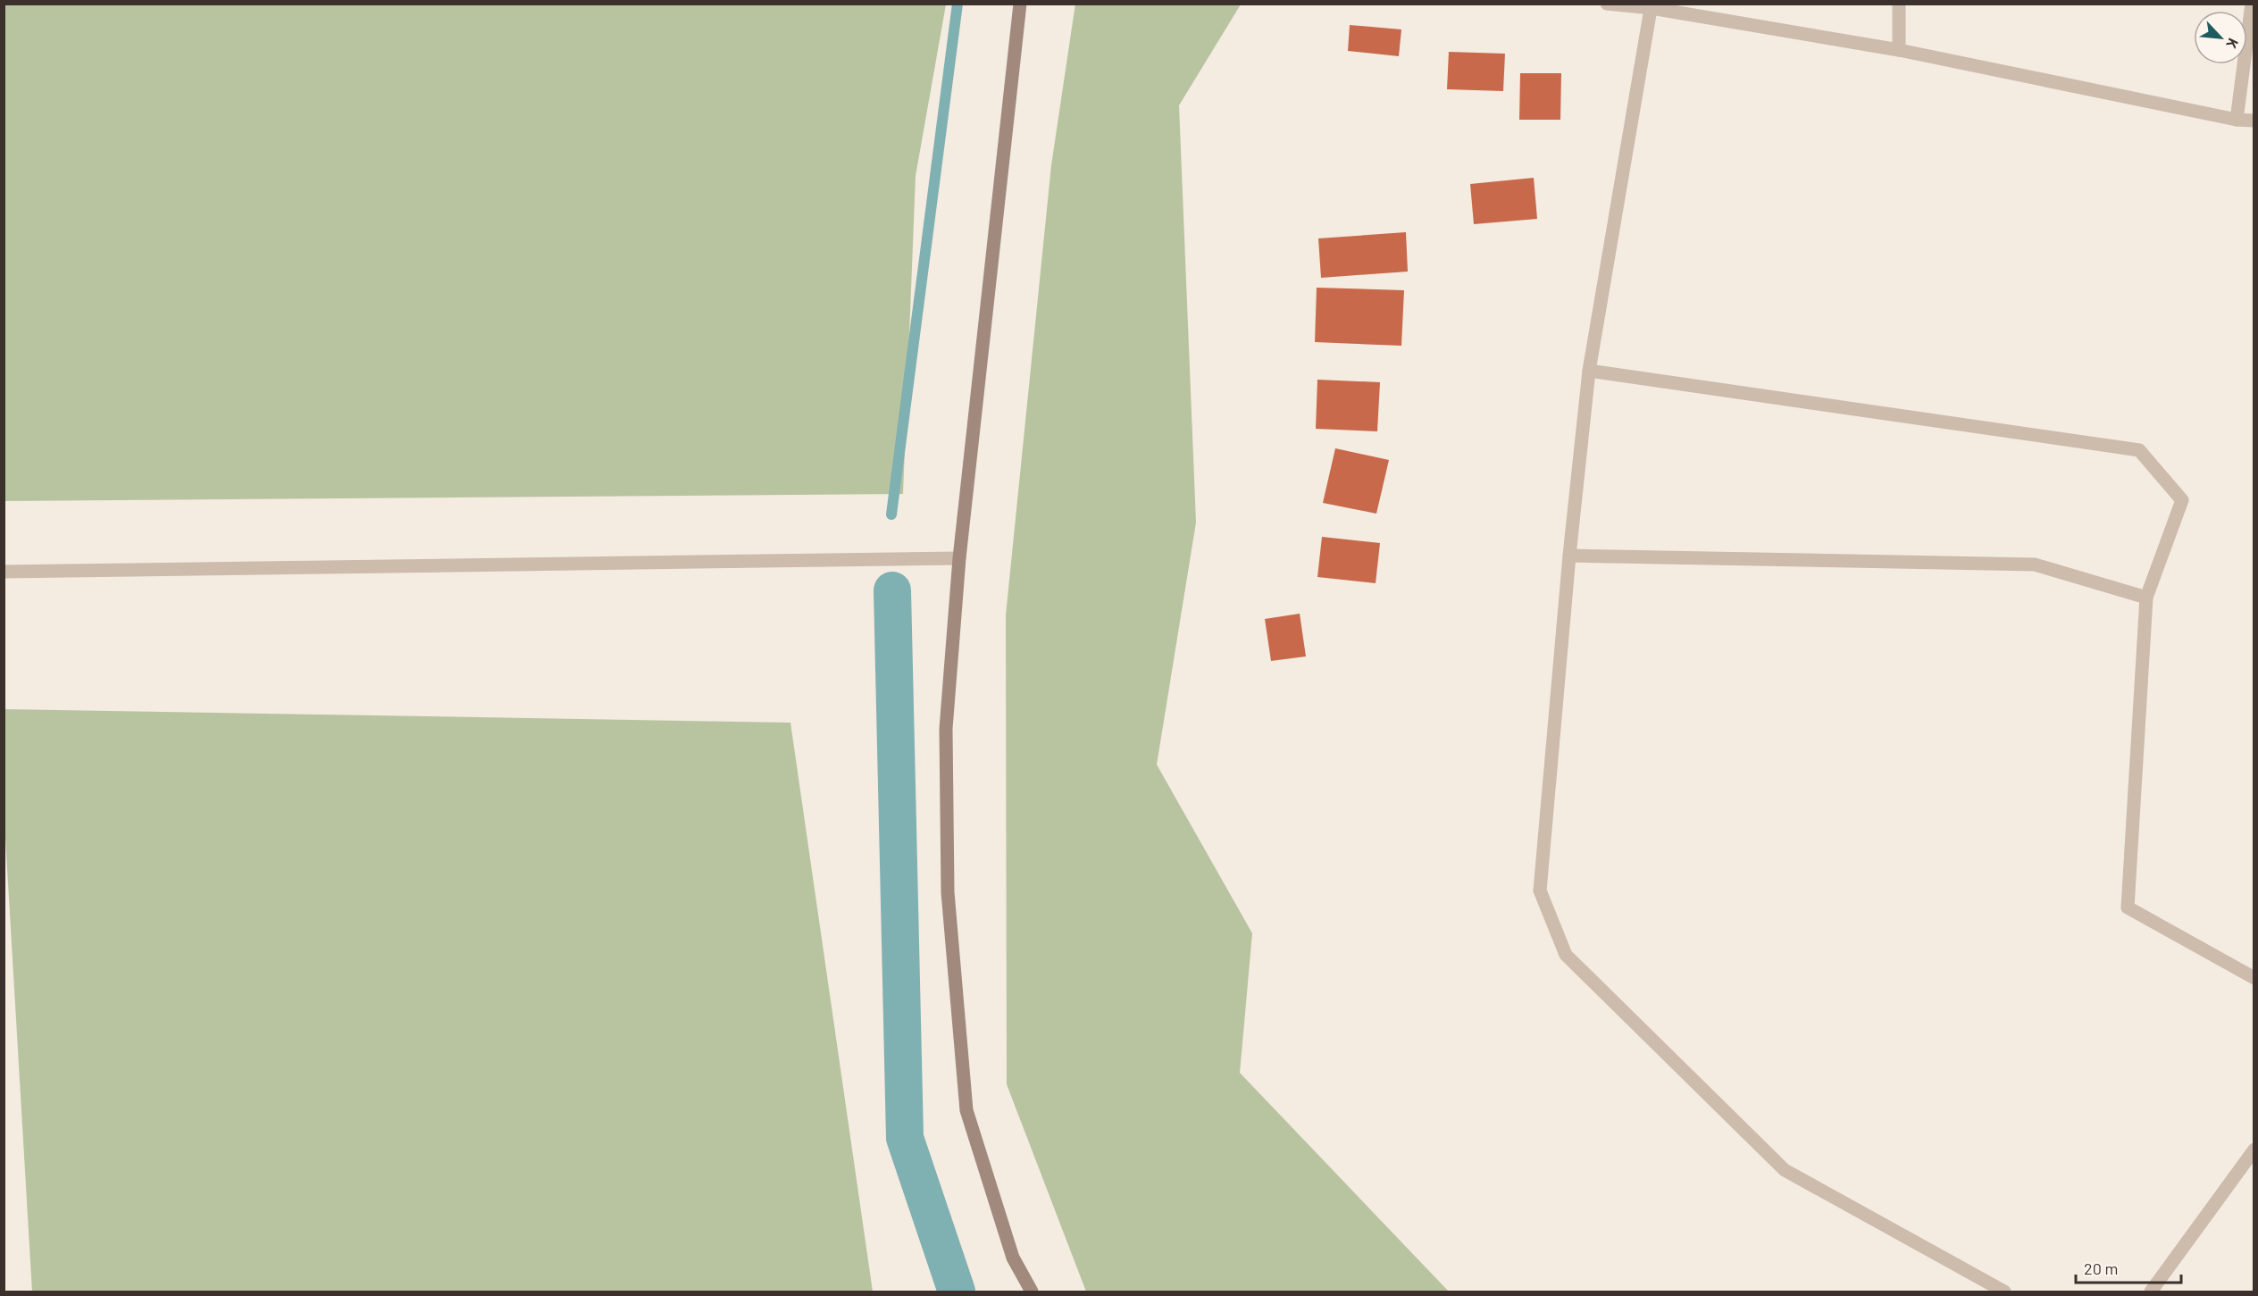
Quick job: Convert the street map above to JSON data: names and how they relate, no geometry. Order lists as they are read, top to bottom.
{
  "scale_bar": "20 m",
  "north": "bottom right"
}
